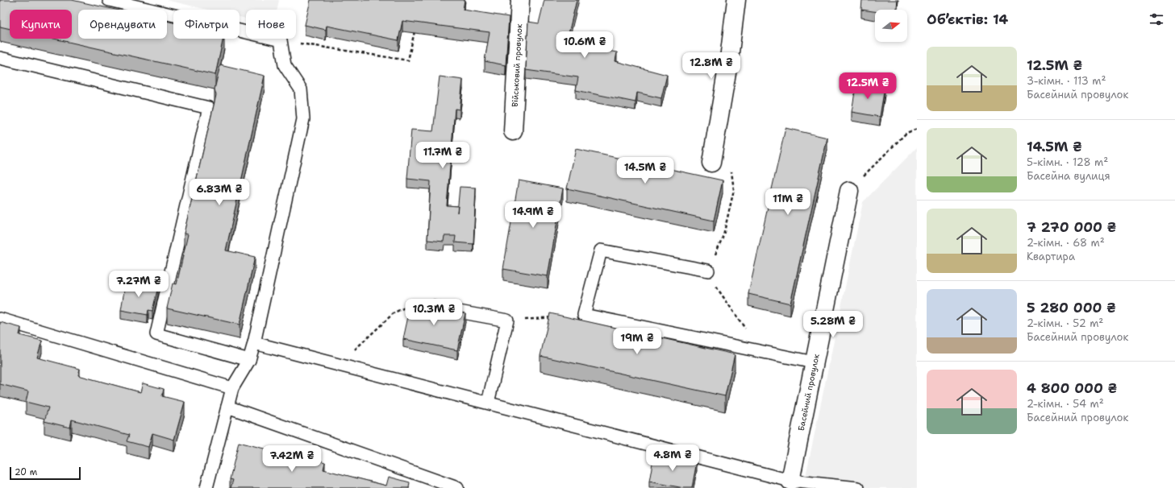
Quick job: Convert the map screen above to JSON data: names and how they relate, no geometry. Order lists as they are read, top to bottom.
{
  "streets": {
    "street": ["Військовий провулок", "Басейний провулок"]
  },
  "scale_bar": "20 m",
  "north": "right",
  "page": {
    "heading": "Об’єктів: 14",
    "chip": [
      "Купити",
      "Орендувати",
      "Фільтри",
      "Нове"
    ],
    "price": [
      "10.6M ₴",
      "12.8M ₴",
      "12.5M ₴",
      "11.7M ₴",
      "14.5M ₴",
      "6.83M ₴",
      "11M ₴",
      "14.9M ₴",
      "7.27M ₴",
      "10.3M ₴",
      "5.28M ₴",
      "19M ₴",
      "4.8M ₴",
      "7.42M ₴"
    ],
    "list": [
      {
        "name": "12.5M ₴",
        "note": "3-кімн. · 113 m² · Басейний провулок"
      },
      {
        "name": "14.5M ₴",
        "note": "5-кімн. · 128 m² · Басейна вулиця"
      },
      {
        "name": "7 270 000 ₴",
        "note": "2-кімн. · 68 m² · Квартира"
      },
      {
        "name": "5 280 000 ₴",
        "note": "2-кімн. · 52 m² · Басейний провулок"
      },
      {
        "name": "4 800 000 ₴",
        "note": "2-кімн. · 54 m² · Басейний провулок"
      }
    ],
    "scale": "20 m"
  }
}
